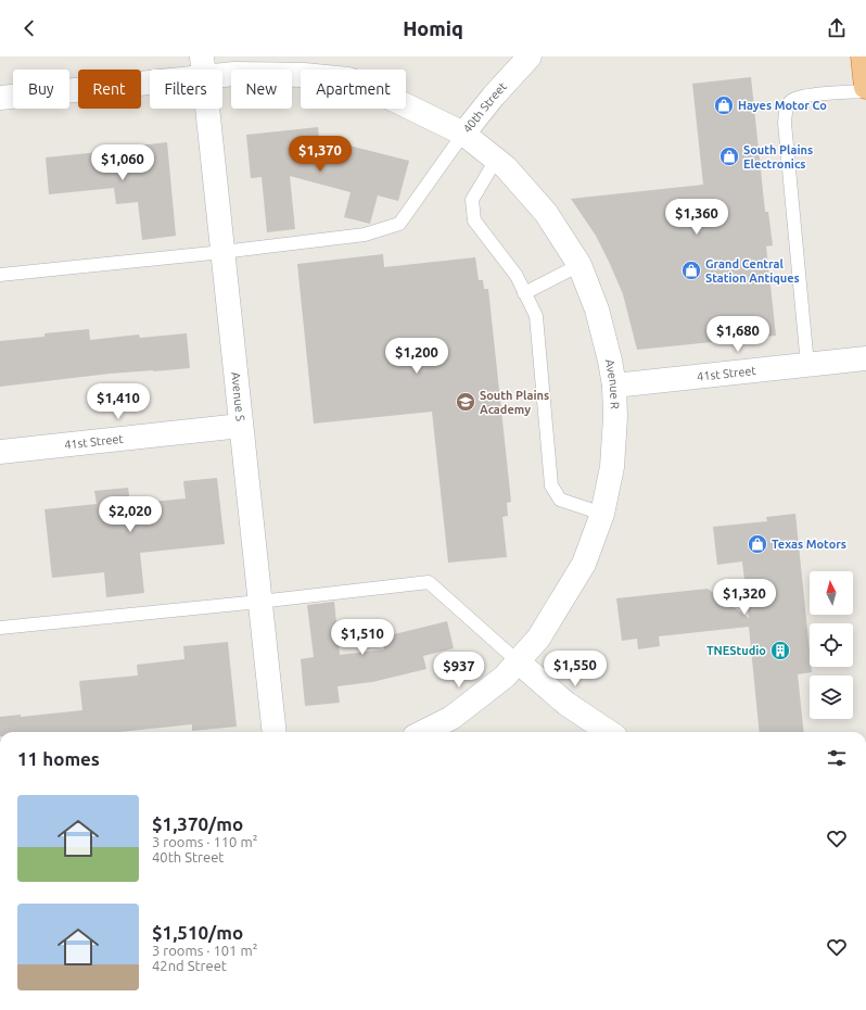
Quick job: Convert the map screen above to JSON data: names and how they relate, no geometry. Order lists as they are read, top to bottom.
{
  "streets": {
    "street": [
      "40th Street",
      "41st Street",
      "Avenue R",
      "Avenue S"
    ]
  },
  "crossings": [
    ["40th Street", "Avenue R"],
    ["40th Street", "Avenue S"],
    ["41st Street", "Avenue R"],
    ["41st Street", "Avenue S"]
  ],
  "places": {
    "shop": [
      "Hayes Motor Co",
      "South Plains Electronics",
      "Grand Central Station Antiques",
      "Texas Motors"
    ],
    "school or university": ["South Plains Academy"],
    "building": ["TNEStudio"]
  },
  "north": "top",
  "page": {
    "header": "Homiq",
    "chip": [
      "Buy",
      "Rent",
      "Filters",
      "New",
      "Apartment"
    ],
    "price": [
      "$1,370",
      "$1,060",
      "$1,360",
      "$1,680",
      "$1,200",
      "$1,410",
      "$2,020",
      "$1,320",
      "$1,510",
      "$1,550",
      "$937"
    ],
    "heading": "11 homes",
    "list": [
      {
        "name": "$1,370/mo",
        "note": "3 rooms · 110 m² · 40th Street"
      },
      {
        "name": "$1,510/mo",
        "note": "3 rooms · 101 m² · 42nd Street"
      }
    ]
  }
}
